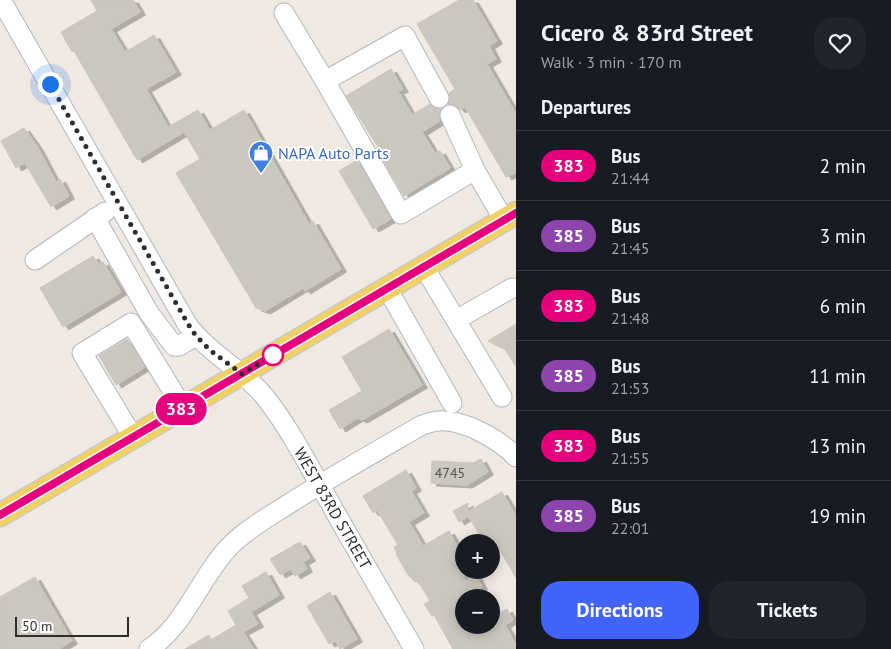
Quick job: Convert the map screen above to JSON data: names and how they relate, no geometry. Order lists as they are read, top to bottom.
{
  "streets": {
    "street": ["WEST 83RD STREET"]
  },
  "places": {
    "shop": ["NAPA Auto Parts"]
  },
  "lines": ["bus line 383"],
  "house_numbers": ["4745"],
  "scale_bar": "50 m",
  "page": {
    "on_map": "383",
    "heading": [
      ["Cicero & 83rd Street", "Walk · 3 min · 170 m"],
      "Departures"
    ],
    "list": [
      {
        "mark": "383",
        "name": "Bus",
        "note": "21:44",
        "value": "2 min"
      },
      {
        "mark": "385",
        "name": "Bus",
        "note": "21:45",
        "value": "3 min"
      },
      {
        "mark": "383",
        "name": "Bus",
        "note": "21:48",
        "value": "6 min"
      },
      {
        "mark": "385",
        "name": "Bus",
        "note": "21:53",
        "value": "11 min"
      },
      {
        "mark": "383",
        "name": "Bus",
        "note": "21:55",
        "value": "13 min"
      },
      {
        "mark": "385",
        "name": "Bus",
        "note": "22:01",
        "value": "19 min"
      }
    ],
    "map_buttons": ["+", "−"],
    "buttons": ["Directions", "Tickets"],
    "scale": "50 m"
  }
}
